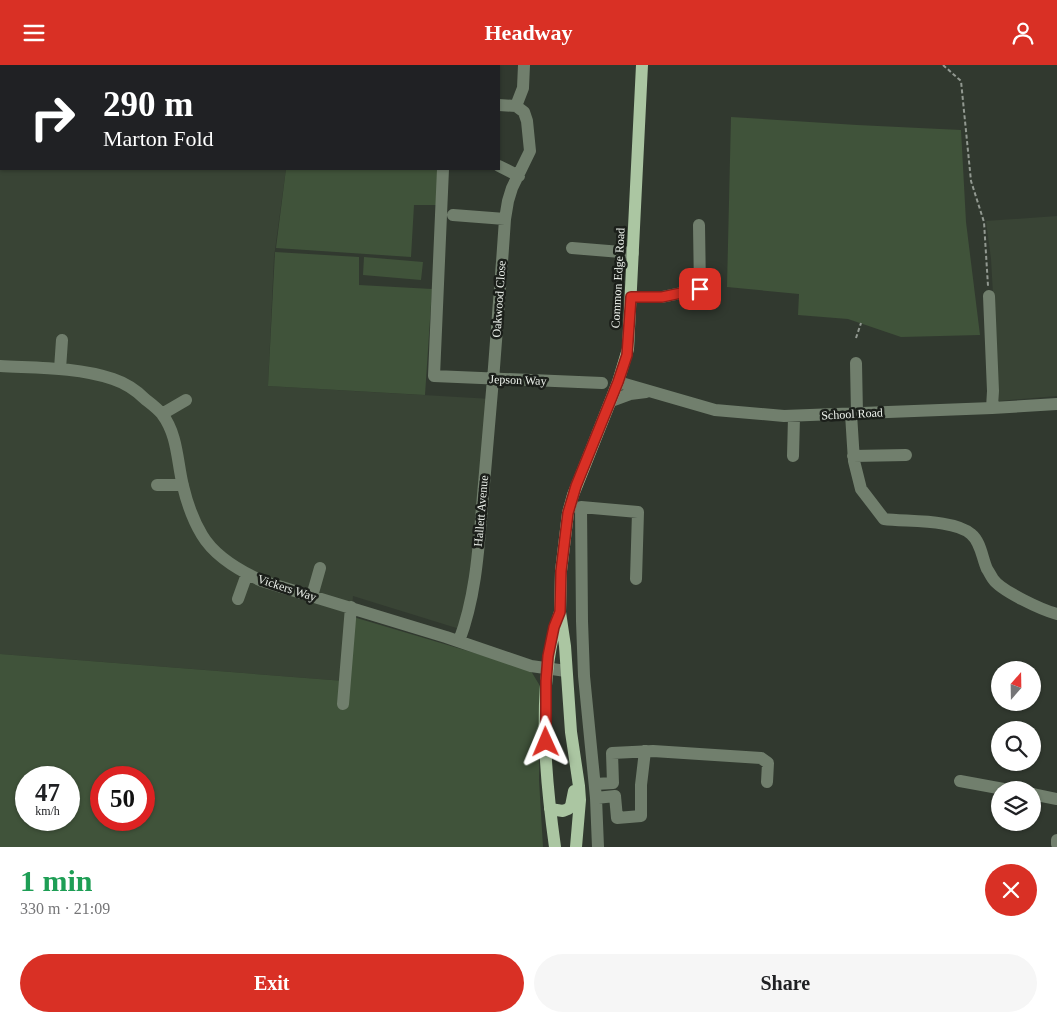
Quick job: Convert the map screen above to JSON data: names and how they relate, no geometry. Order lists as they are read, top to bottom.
{
  "streets": {
    "main road": ["Common Edge Road"],
    "street": [
      "Oakwood Close",
      "Jepson Way",
      "School Road",
      "Hallett Avenue",
      "Vickers Way"
    ]
  },
  "crossings": [
    ["Common Edge Road", "School Road"],
    ["Common Edge Road", "Vickers Way"],
    ["Oakwood Close", "Jepson Way"],
    ["Oakwood Close", "Hallett Avenue"],
    ["Jepson Way", "Hallett Avenue"],
    ["Hallett Avenue", "Vickers Way"]
  ],
  "north": "top",
  "page": {
    "header": "Headway",
    "turn": ["290 m", "Marton Fold"],
    "speed": "47 km/h",
    "limit": "50",
    "heading": ["1 min", "330 m · 21:09"],
    "buttons": ["Exit", "Share"]
  }
}
